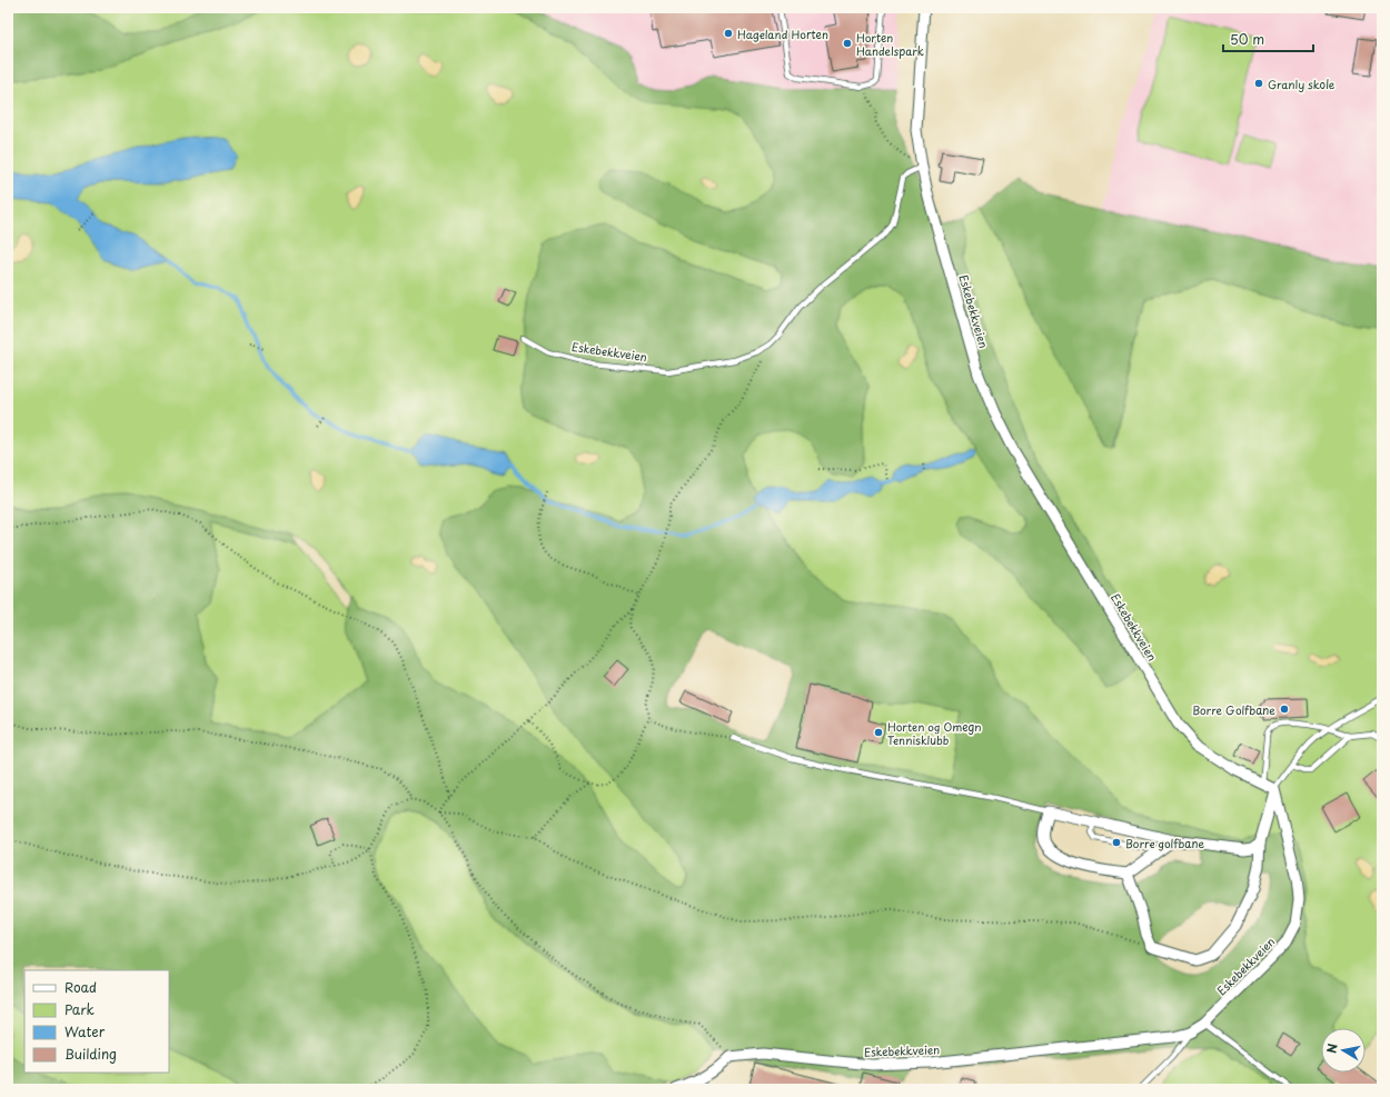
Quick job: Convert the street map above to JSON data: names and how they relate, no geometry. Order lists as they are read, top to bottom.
{
  "streets": {
    "street": ["Eskebekkveien"]
  },
  "places": [
    "Hageland Horten",
    "Horten Handelspark",
    "Granly skole",
    "Borre Golfbane",
    "Horten og Omegn Tennisklubb",
    "Borre golfbane"
  ],
  "legend": [
    "Road",
    "Park",
    "Water",
    "Building"
  ],
  "scale_bar": "50 m",
  "north": "left"
}
